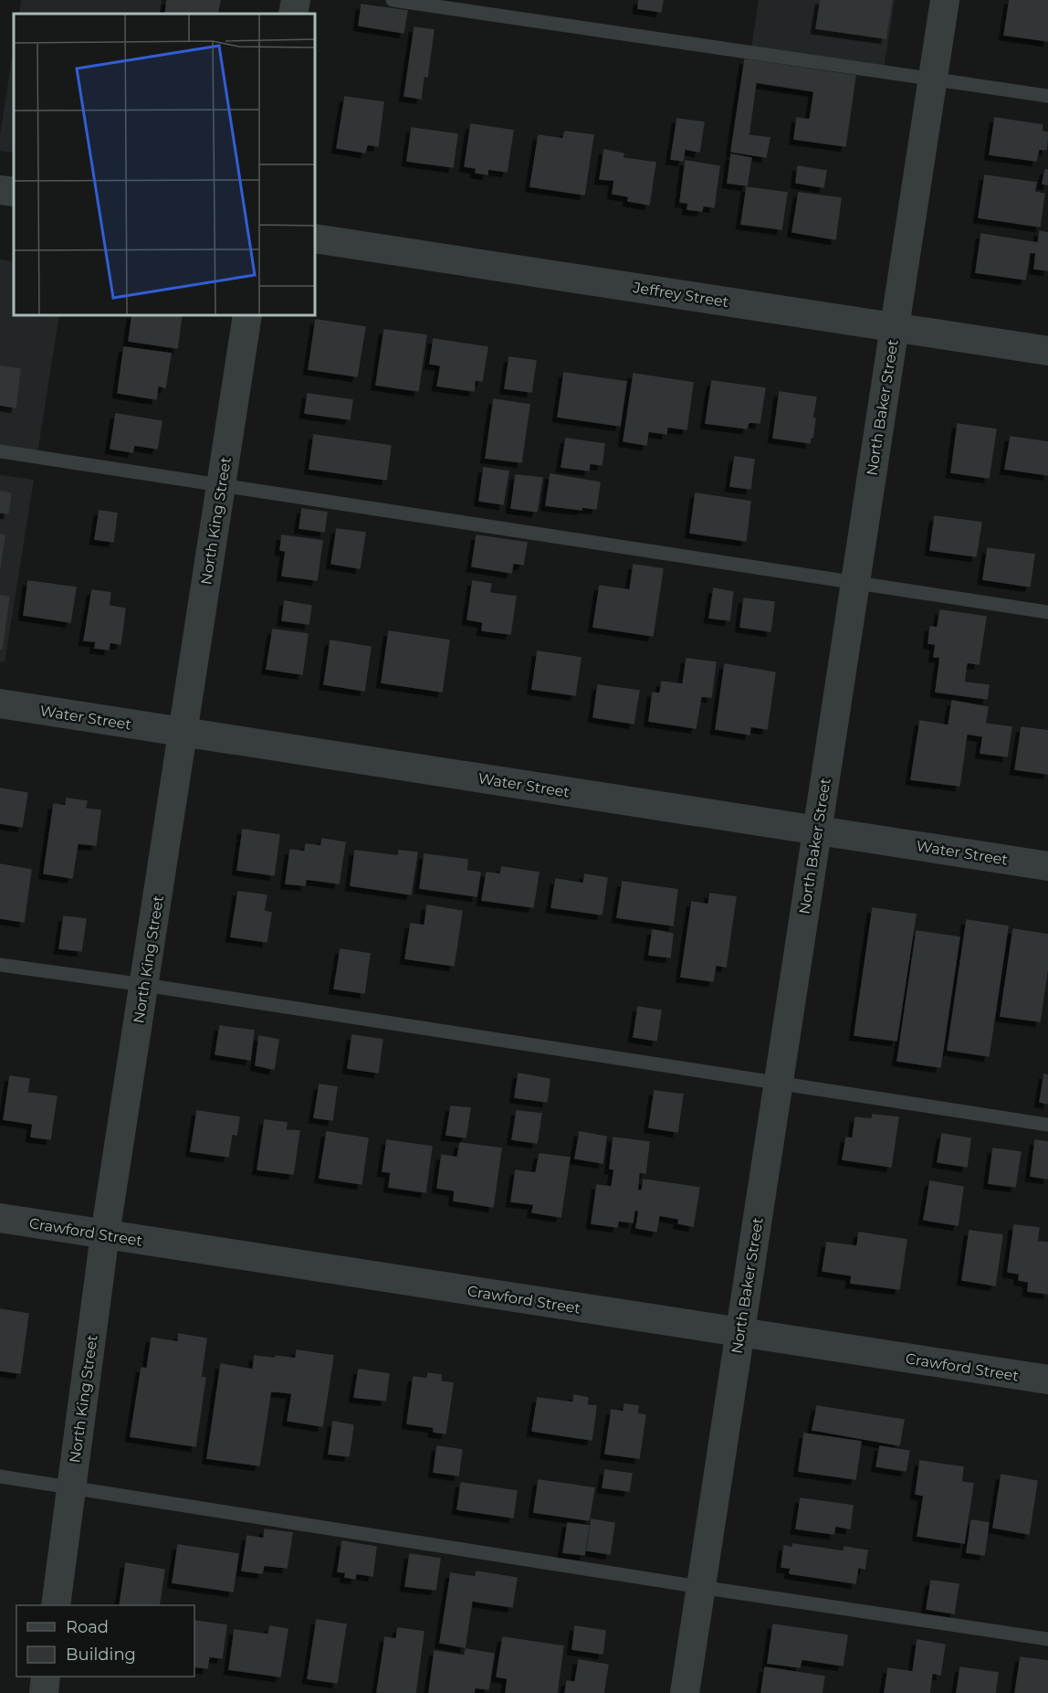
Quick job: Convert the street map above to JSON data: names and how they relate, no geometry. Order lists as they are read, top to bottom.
{
  "streets": {
    "street": [
      "Jeffrey Street",
      "North Baker Street",
      "North King Street",
      "Water Street",
      "Crawford Street"
    ]
  },
  "crossings": [
    ["Jeffrey Street", "North Baker Street"],
    ["North Baker Street", "Water Street"],
    ["North Baker Street", "Crawford Street"],
    ["North King Street", "Water Street"],
    ["North King Street", "Crawford Street"]
  ],
  "legend": ["Road", "Building"]
}
